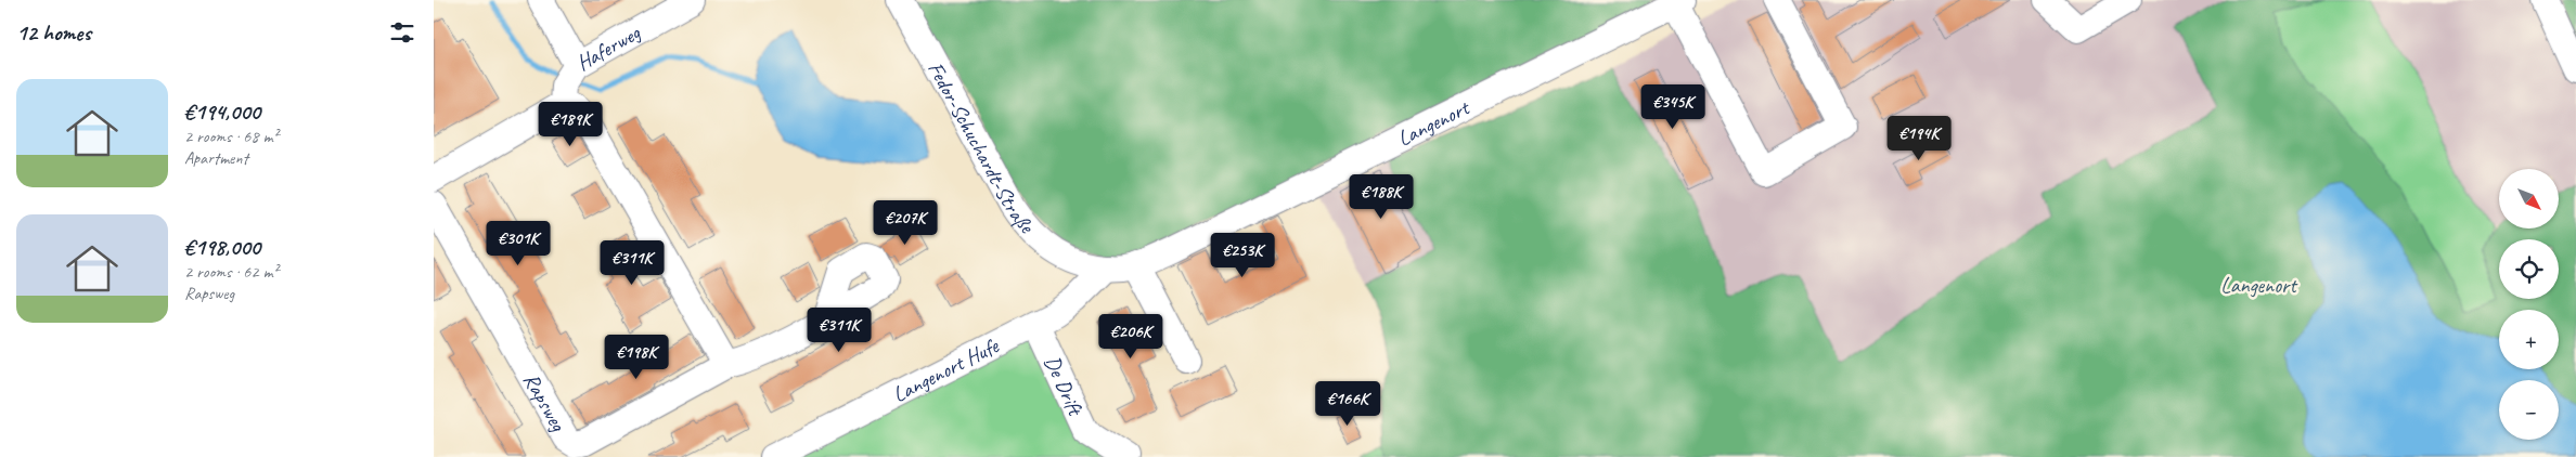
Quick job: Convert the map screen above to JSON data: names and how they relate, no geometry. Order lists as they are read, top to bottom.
{
  "streets": {
    "street": [
      "Haferweg",
      "Langenort",
      "Fedor-Schuchardt-Straße",
      "Langenort Hufe",
      "De Drift",
      "Rapsweg"
    ]
  },
  "crossings": [
    ["Langenort", "Fedor-Schuchardt-Straße"],
    ["Langenort", "Langenort Hufe"],
    ["Fedor-Schuchardt-Straße", "Langenort Hufe"],
    ["Langenort Hufe", "De Drift"]
  ],
  "parks": ["Langenort"],
  "north": "bottom right",
  "page": {
    "heading": "12 homes",
    "list": [
      {
        "name": "€194,000",
        "note": "2 rooms · 68 m² · Apartment"
      },
      {
        "name": "€198,000",
        "note": "2 rooms · 62 m² · Rapsweg"
      }
    ],
    "price": [
      "€345K",
      "€189K",
      "€194K",
      "€188K",
      "€207K",
      "€301K",
      "€253K",
      "€311K",
      "€311K",
      "€206K",
      "€198K",
      "€166K"
    ],
    "map_buttons": ["+", "−"]
  }
}
